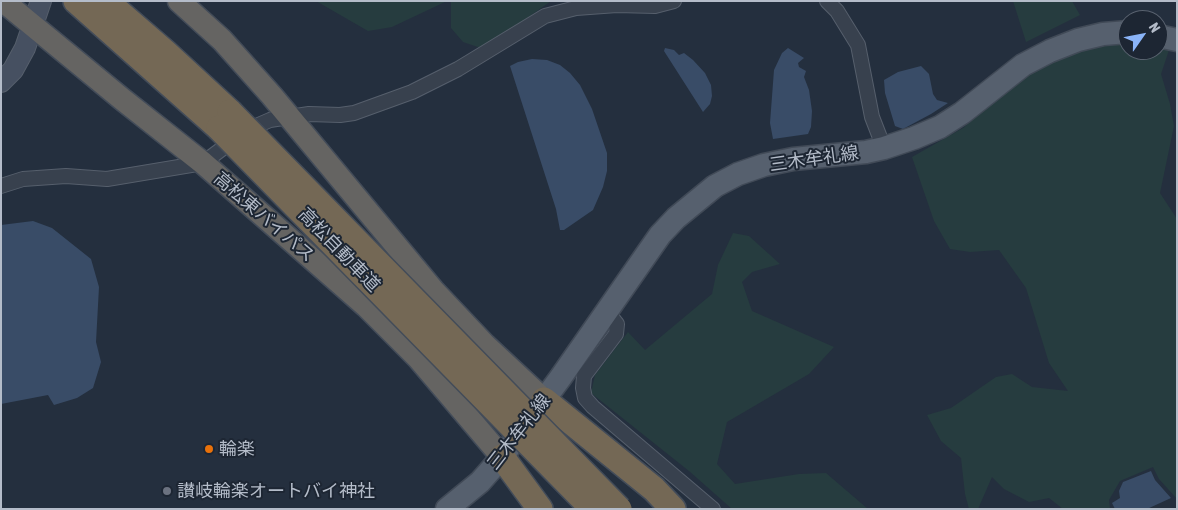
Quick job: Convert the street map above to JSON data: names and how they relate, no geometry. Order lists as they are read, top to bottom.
{
  "streets": {
    "highway": ["高松東バイパス", "高松自動車道"],
    "main road": ["三木牟礼線"]
  },
  "crossings": [
    ["三木牟礼線", "高松東バイパス"]
  ],
  "places": ["輪楽", "讃岐輪楽オートバイ神社"],
  "north": "top right"
}
